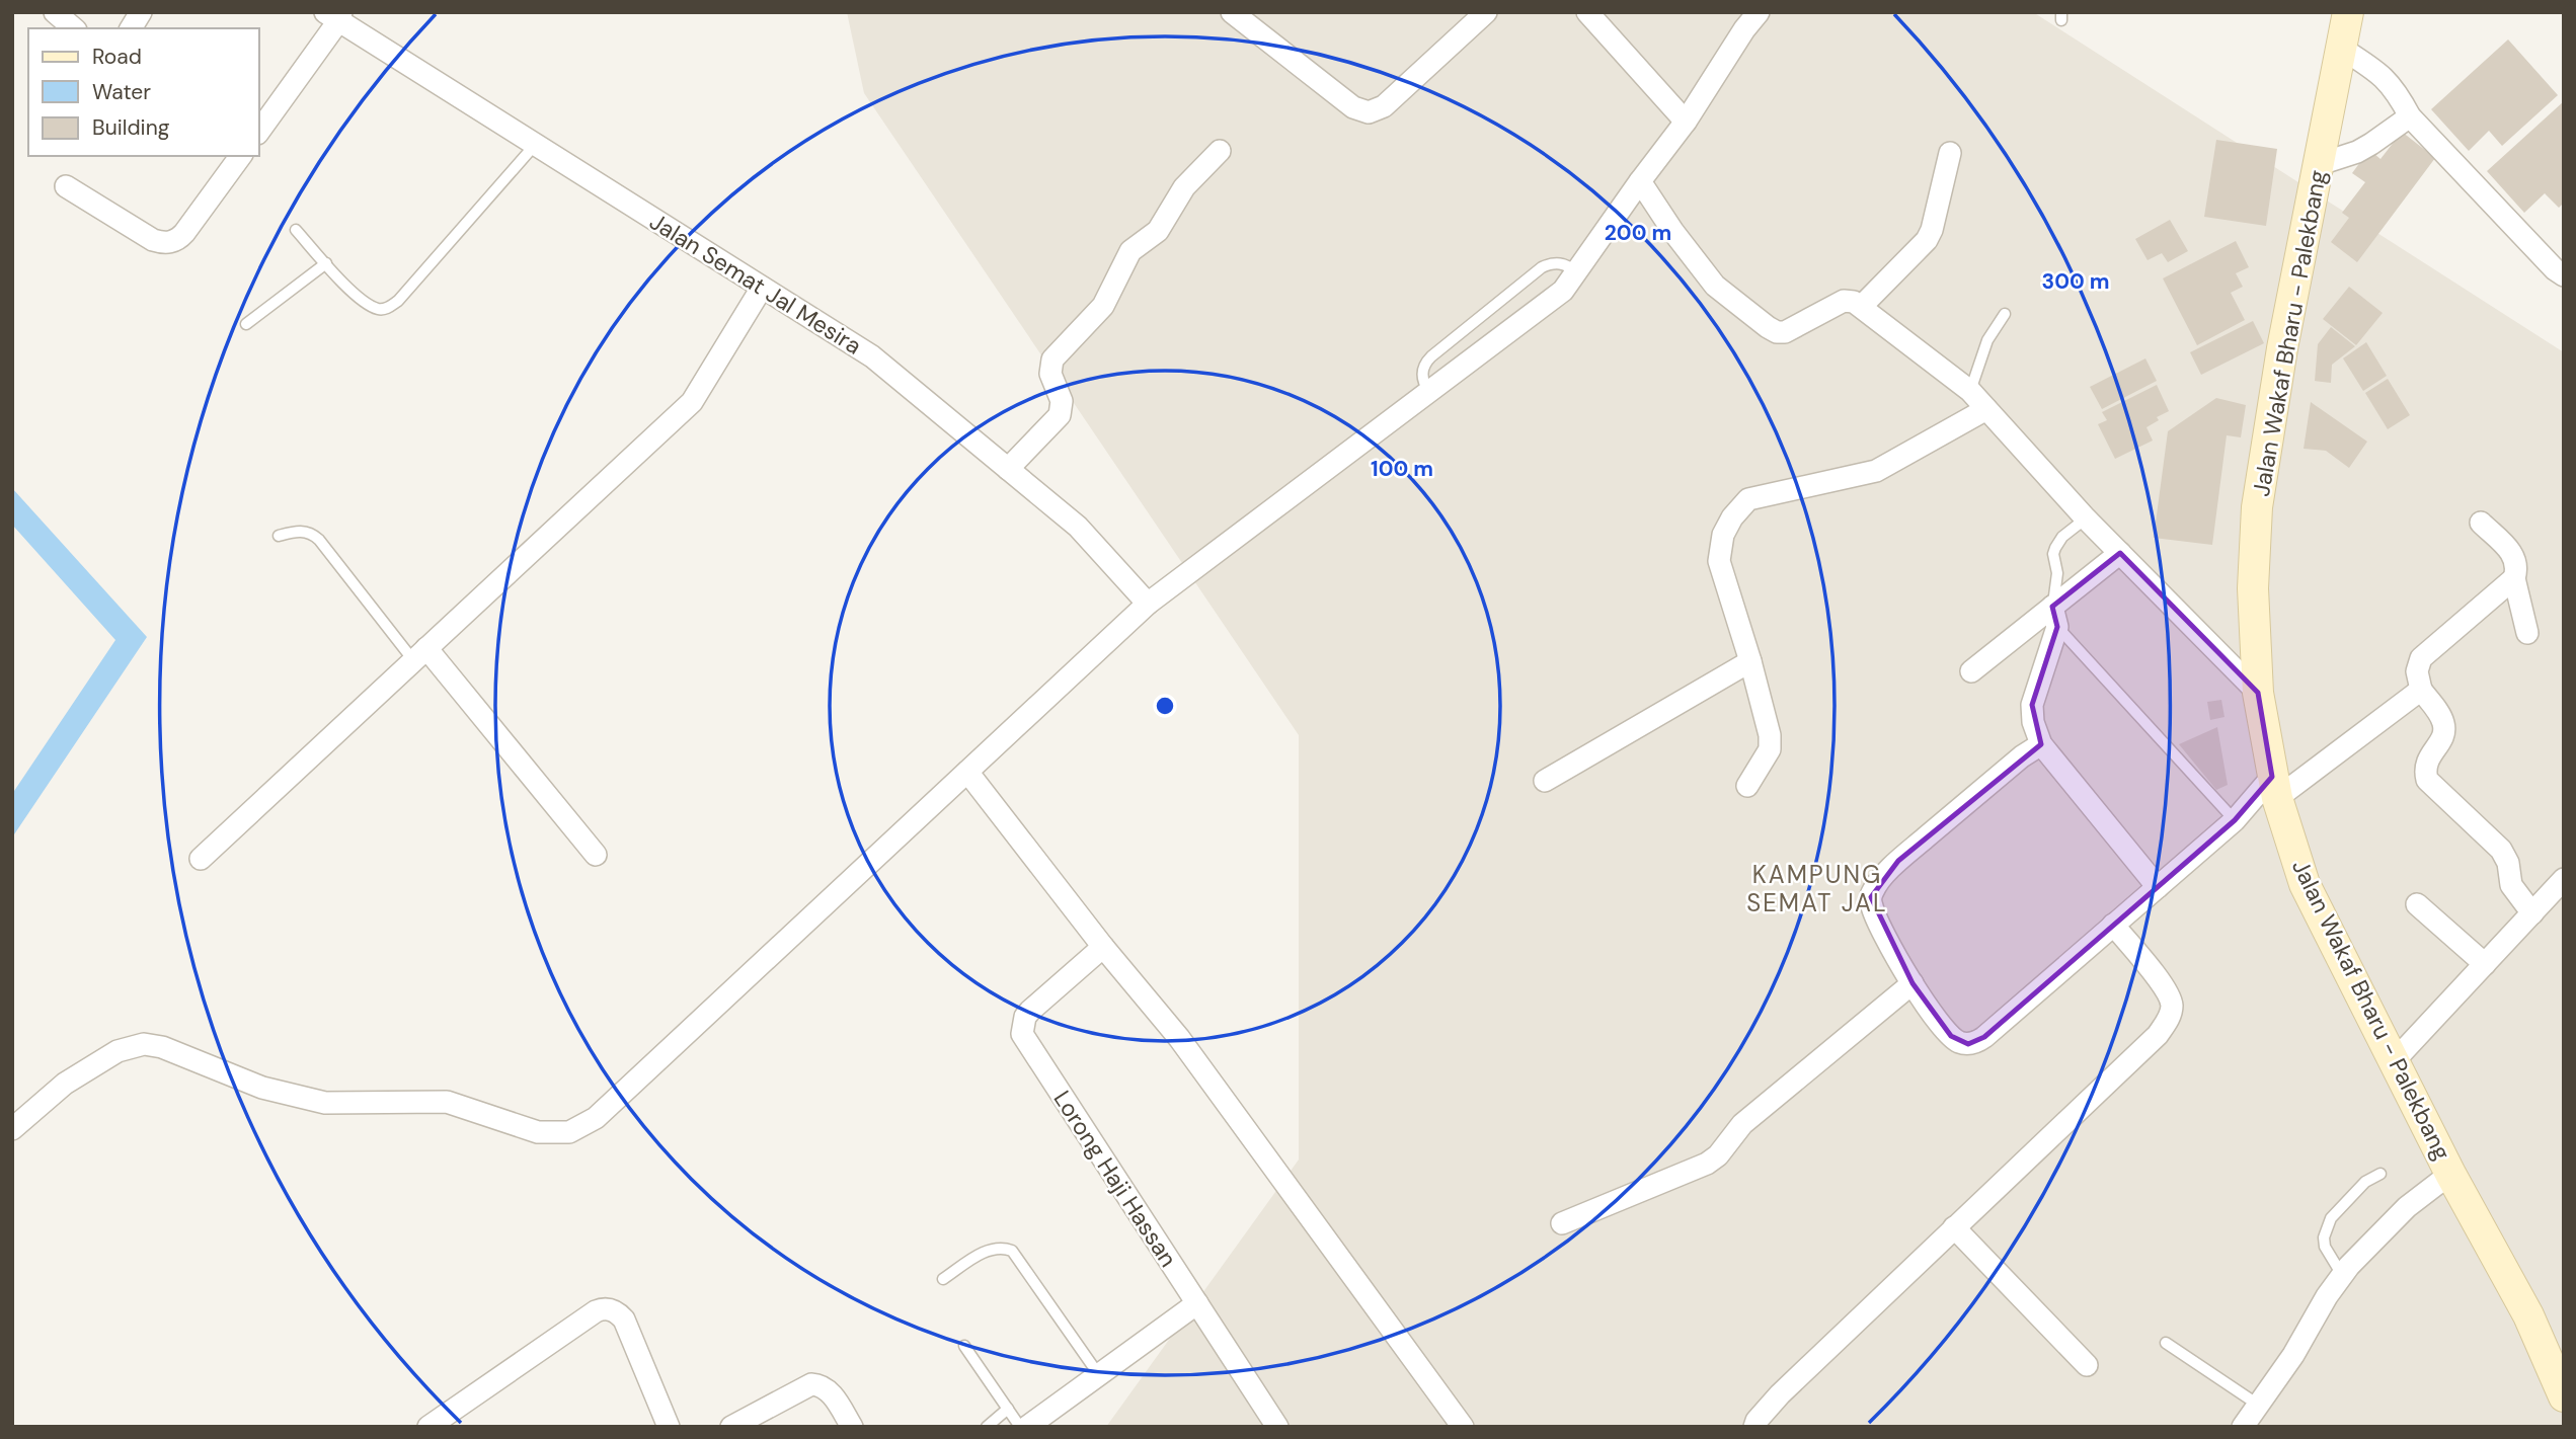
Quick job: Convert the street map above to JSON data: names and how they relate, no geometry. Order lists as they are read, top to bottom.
{
  "streets": {
    "main road": ["Jalan Wakaf Bharu - Palekbang"],
    "street": ["Jalan Semat Jal Mesira", "Lorong Haji Hassan"]
  },
  "districts": ["KAMPUNG SEMAT JAL"],
  "legend": ["Road", "Water", "Building"],
  "rings": ["200 m", "300 m", "100 m"]
}
